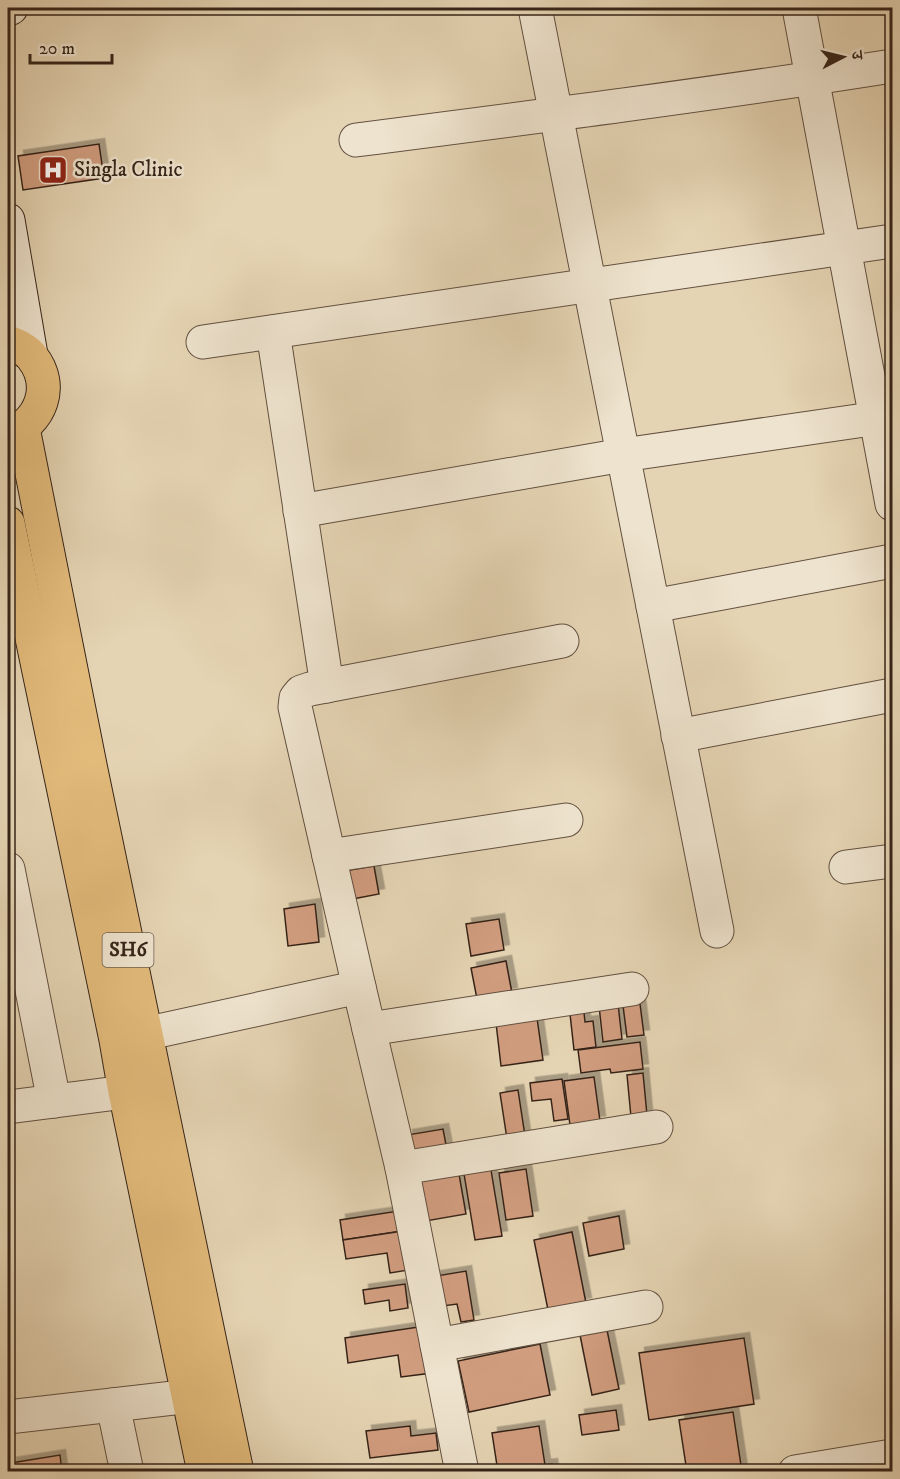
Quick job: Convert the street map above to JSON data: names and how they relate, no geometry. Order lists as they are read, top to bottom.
{
  "streets": {
    "main road": ["SH6"]
  },
  "places": {
    "hospital": ["Singla Clinic"]
  },
  "scale_bar": "20 m",
  "north": "right"
}
